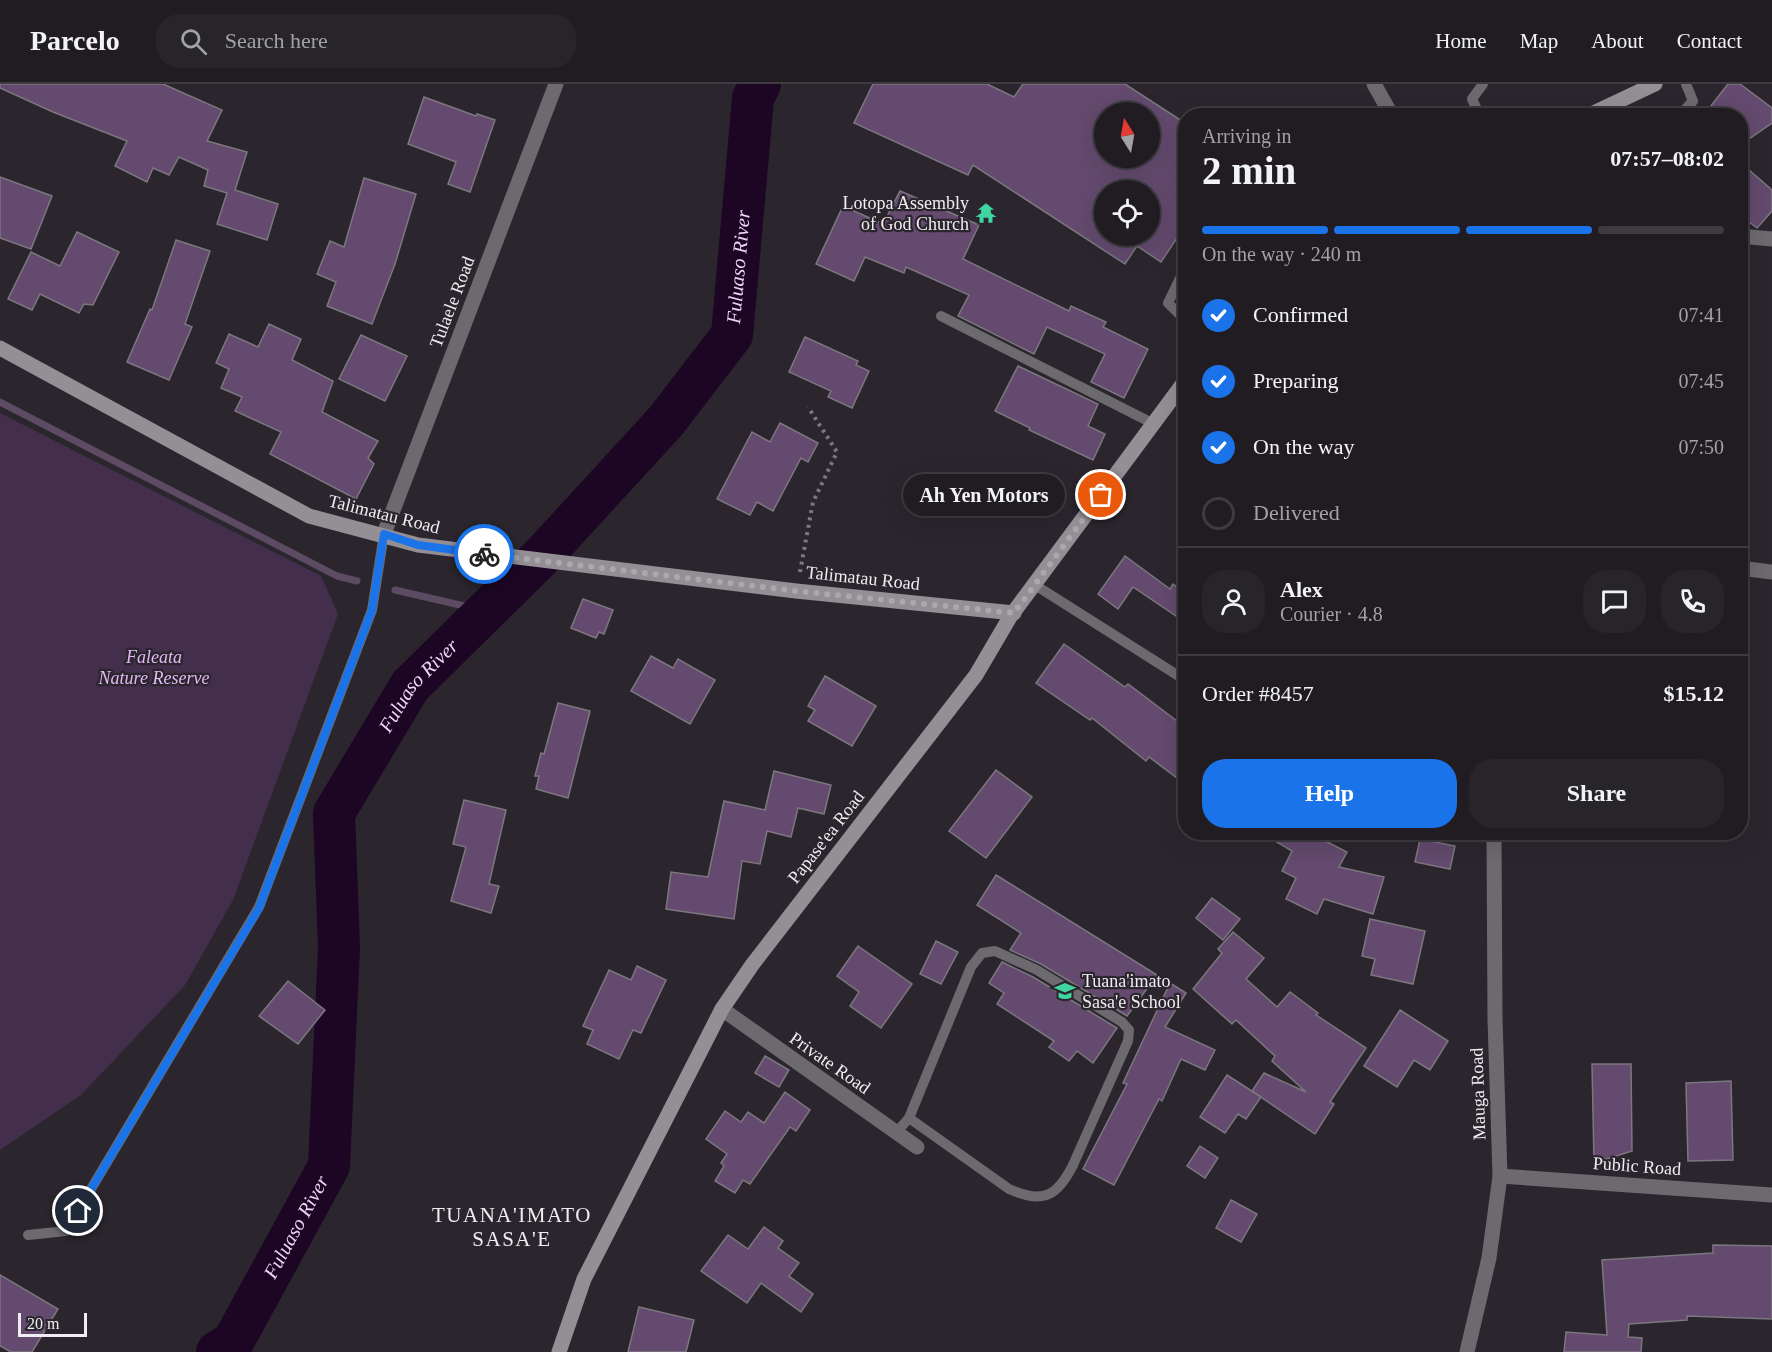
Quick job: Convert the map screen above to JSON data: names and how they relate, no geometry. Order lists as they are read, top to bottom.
{
  "streets": {
    "main road": ["Talimatau Road", "Papase'ea Road"],
    "street": [
      "Tulaele Road",
      "Private Road",
      "Mauga Road",
      "Public Road"
    ]
  },
  "crossings": [
    ["Tulaele Road", "Talimatau Road"],
    ["Talimatau Road", "Papase'ea Road"],
    ["Papase'ea Road", "Private Road"],
    ["Mauga Road", "Public Road"]
  ],
  "districts": ["TUANA'IMATO SASA'E"],
  "water": ["Fuluaso River"],
  "parks": ["Faleata Nature Reserve"],
  "places": {
    "temple": ["Lotopa Assembly of God Church"],
    "other": ["Ah Yen Motors"],
    "school or university": ["Tuana'imato Sasa'e School"]
  },
  "scale_bar": "20 m",
  "north": "top",
  "page": {
    "header": "Parcelo",
    "search": "Search here",
    "nav": [
      "Home",
      "Map",
      "About",
      "Contact"
    ],
    "heading": ["2 min", "Arriving in", "07:57–08:02"],
    "panel": [
      "Alex",
      "Courier · 4.8",
      "Order #8457",
      "$15.12"
    ],
    "bar": "On the way · 240 m",
    "list": [
      ["Confirmed", "07:41"],
      ["Preparing", "07:45"],
      ["On the way", "07:50"],
      "Delivered"
    ],
    "bubble": "Ah Yen Motors",
    "buttons": ["Help", "Share"],
    "scale": "20 m"
  }
}
